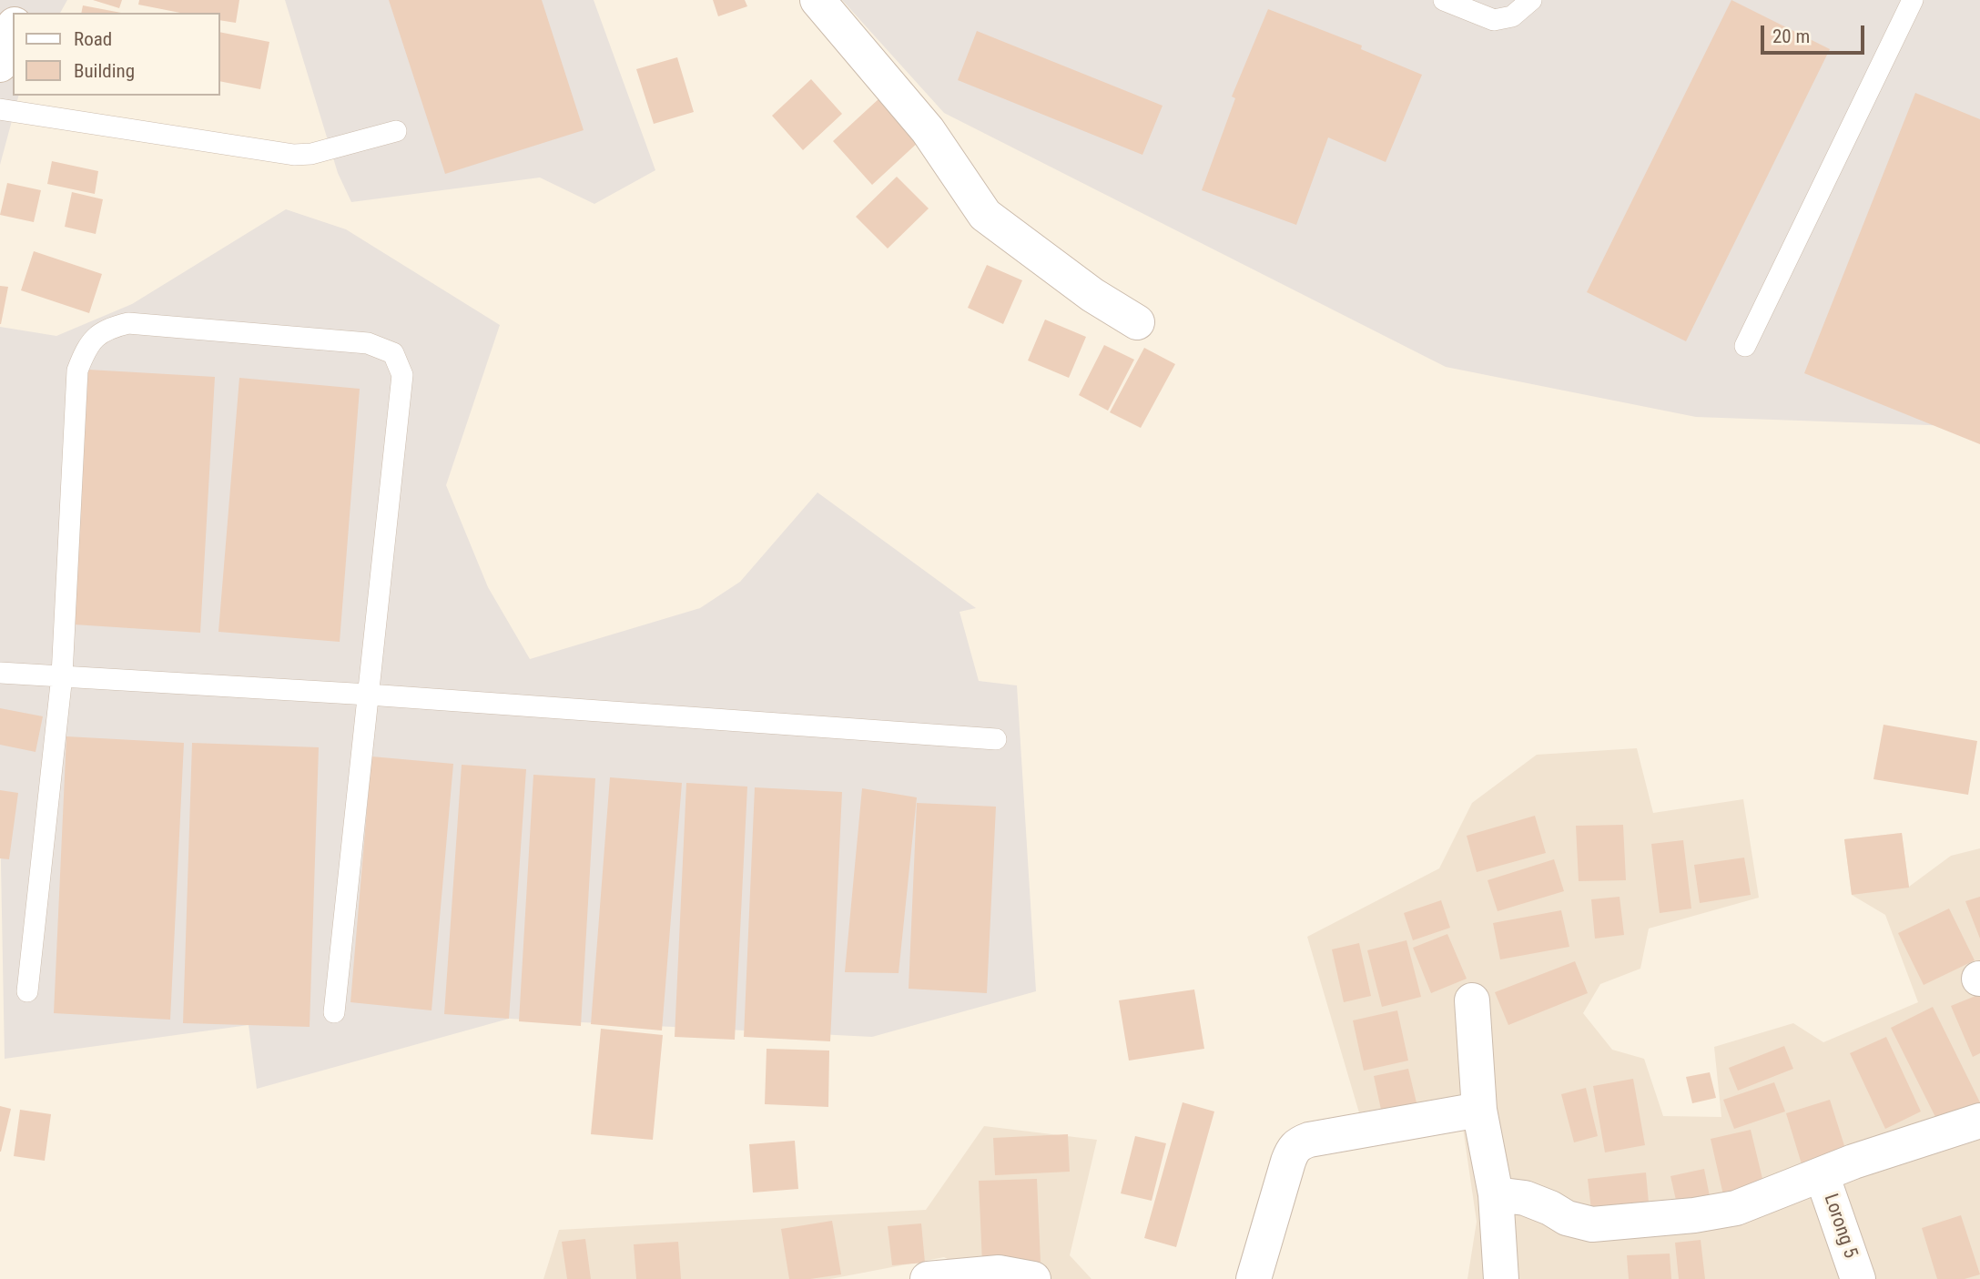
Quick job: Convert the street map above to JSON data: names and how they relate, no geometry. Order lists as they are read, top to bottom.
{
  "streets": {
    "street": ["Lorong 5"]
  },
  "legend": ["Road", "Building"],
  "scale_bar": "20 m"
}
